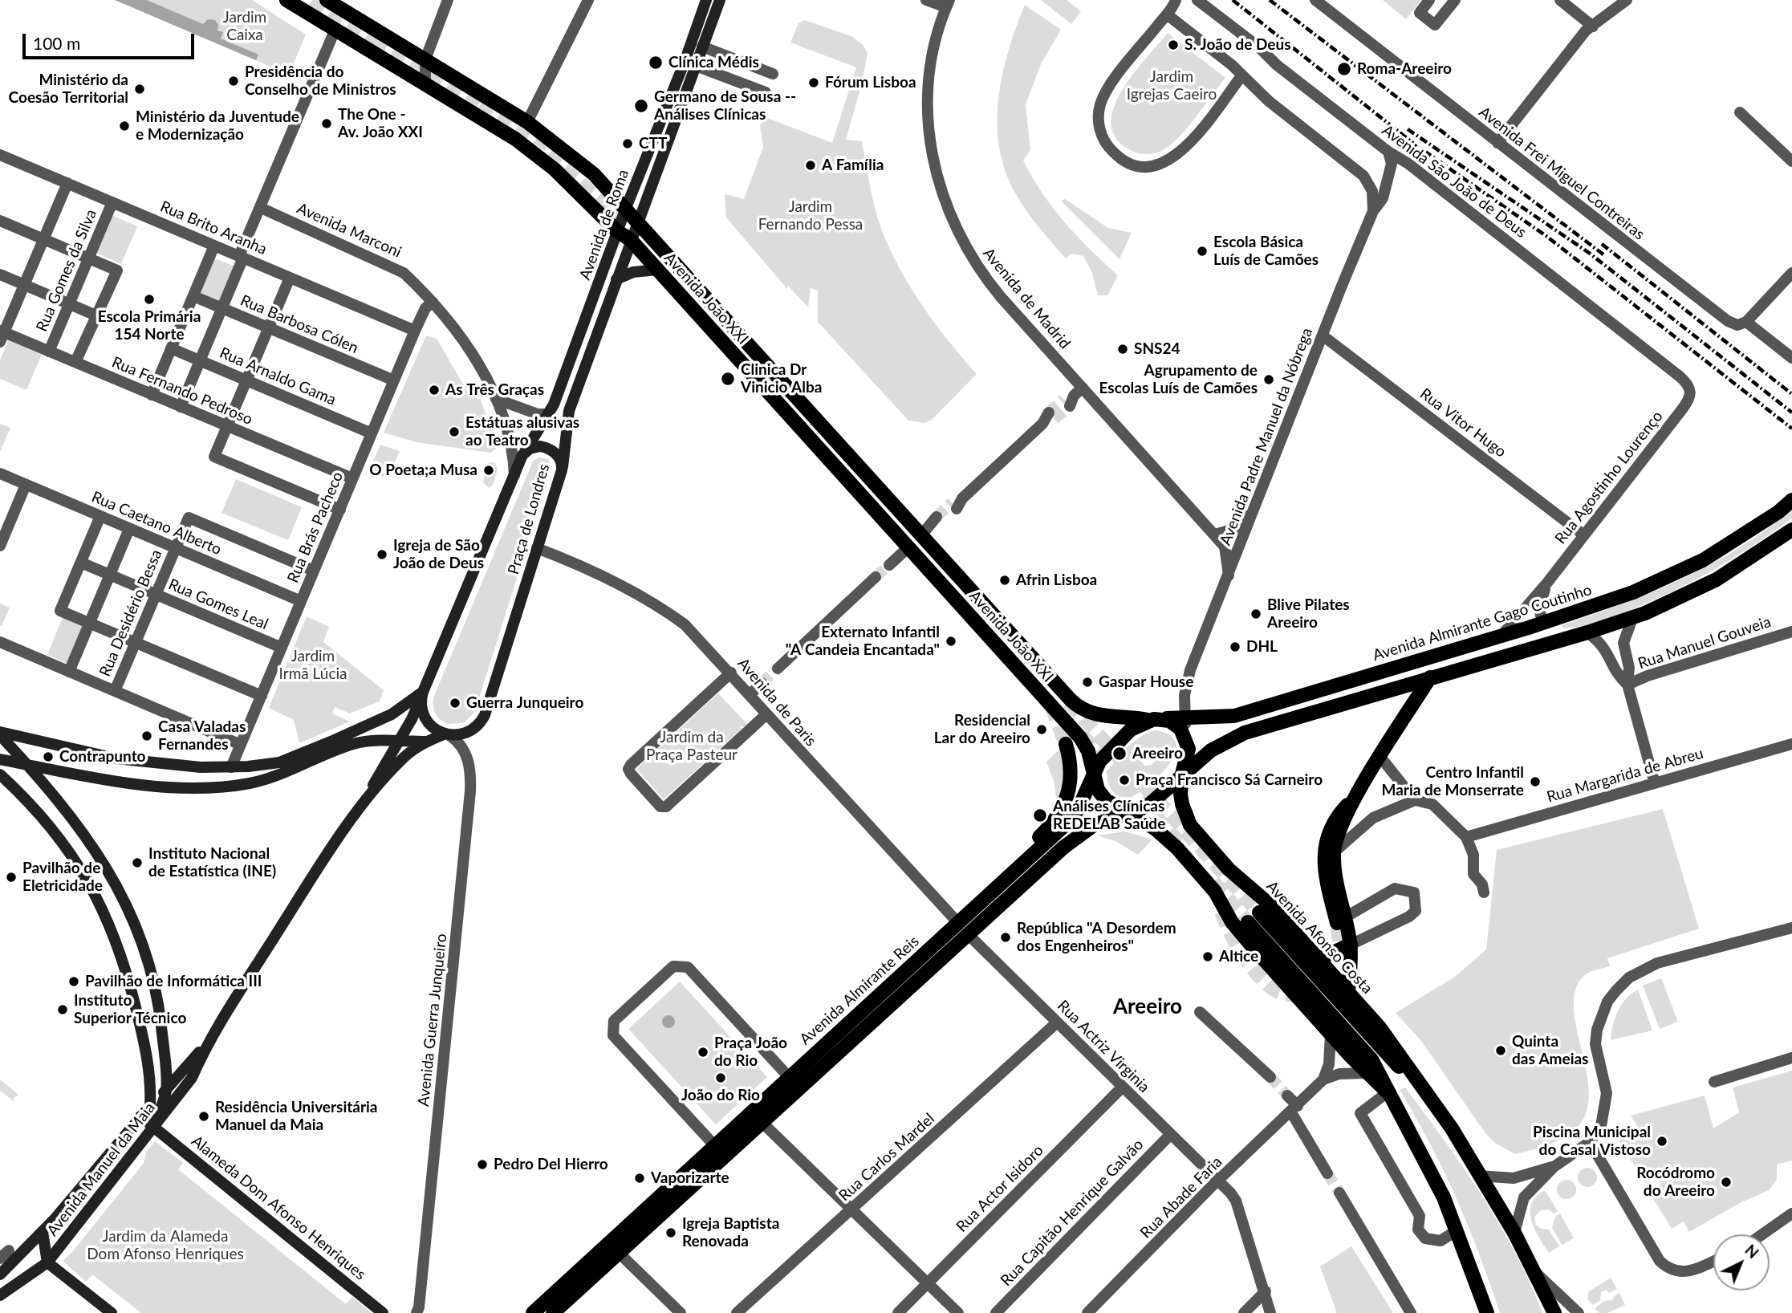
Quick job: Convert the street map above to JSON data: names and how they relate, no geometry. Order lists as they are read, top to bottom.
{
  "streets": {
    "main road": [
      "Avenida de Roma",
      "Avenida João XXI",
      "Praça de Londres",
      "Avenida Almirante Gago Coutinho",
      "Avenida Afonso Costa",
      "Avenida Almirante Reis",
      "Avenida Manuel da Maia",
      "Alameda Dom Afonso Henriques"
    ],
    "street": [
      "Avenida Frei Miguel Contreiras",
      "Avenida São João de Deus",
      "Rua Brito Aranha",
      "Avenida Marconi",
      "Rua Gomes da Silva",
      "Avenida de Madrid",
      "Rua Barbosa Cólen",
      "Rua Arnaldo Gama",
      "Rua Fernando Pedroso",
      "Rua Vitor Hugo",
      "Avenida Padre Manuel da Nóbrega",
      "Rua Agostinho Lourenço",
      "Rua Caetano Alberto",
      "Rua Brás Pacheco",
      "Rua Gomes Leal",
      "Rua Desidério Bessa",
      "Rua Manuel Gouveia",
      "Avenida de Paris",
      "Rua Margarida de Abreu",
      "Avenida Guerra Junqueiro",
      "Rua Actriz Virginia",
      "Rua Carlos Mardel",
      "Rua Actor Isidoro",
      "Rua Abade Faria",
      "Rua Capitão Henrique Galvão"
    ]
  },
  "crossings": [
    ["Avenida São João de Deus", "Avenida Padre Manuel da Nóbrega"],
    ["Avenida São João de Deus", "Rua Agostinho Lourenço"],
    ["Avenida de Roma", "Avenida João XXI"],
    ["Avenida de Roma", "Praça de Londres"],
    ["Rua Brito Aranha", "Rua Gomes da Silva"],
    ["Rua Brito Aranha", "Rua Brás Pacheco"],
    ["Avenida Marconi", "Praça de Londres"],
    ["Avenida Marconi", "Rua Brás Pacheco"],
    ["Rua Gomes da Silva", "Rua Fernando Pedroso"],
    ["Avenida João XXI", "Avenida Padre Manuel da Nóbrega"],
    ["Avenida João XXI", "Avenida Almirante Gago Coutinho"],
    ["Avenida João XXI", "Avenida Afonso Costa"],
    ["Avenida João XXI", "Avenida Almirante Reis"],
    ["Avenida de Madrid", "Avenida Padre Manuel da Nóbrega"],
    ["Rua Barbosa Cólen", "Rua Brás Pacheco"],
    ["Rua Arnaldo Gama", "Rua Brás Pacheco"],
    ["Rua Fernando Pedroso", "Rua Brás Pacheco"],
    ["Rua Vitor Hugo", "Avenida Padre Manuel da Nóbrega"],
    ["Rua Vitor Hugo", "Rua Agostinho Lourenço"],
    ["Avenida Padre Manuel da Nóbrega", "Avenida Almirante Gago Coutinho"],
    ["Avenida Padre Manuel da Nóbrega", "Avenida Afonso Costa"],
    ["Avenida Padre Manuel da Nóbrega", "Avenida Almirante Reis"],
    ["Rua Agostinho Lourenço", "Avenida Almirante Gago Coutinho"],
    ["Praça de Londres", "Avenida de Paris"],
    ["Praça de Londres", "Avenida Guerra Junqueiro"],
    ["Praça de Londres", "Avenida Manuel da Maia"],
    ["Rua Caetano Alberto", "Rua Brás Pacheco"],
    ["Rua Caetano Alberto", "Rua Desidério Bessa"],
    ["Rua Brás Pacheco", "Rua Gomes Leal"],
    ["Rua Brás Pacheco", "Rua Desidério Bessa"],
    ["Rua Gomes Leal", "Rua Desidério Bessa"],
    ["Avenida Almirante Gago Coutinho", "Avenida Afonso Costa"],
    ["Avenida Almirante Gago Coutinho", "Avenida Almirante Reis"],
    ["Avenida de Paris", "Avenida Almirante Reis"],
    ["Avenida de Paris", "Rua Actriz Virginia"],
    ["Avenida Afonso Costa", "Avenida Almirante Reis"],
    ["Avenida Almirante Reis", "Rua Actriz Virginia"],
    ["Avenida Guerra Junqueiro", "Avenida Manuel da Maia"],
    ["Rua Actriz Virginia", "Rua Carlos Mardel"],
    ["Rua Actriz Virginia", "Rua Actor Isidoro"],
    ["Rua Actriz Virginia", "Rua Abade Faria"],
    ["Rua Actriz Virginia", "Rua Capitão Henrique Galvão"],
    ["Avenida Manuel da Maia", "Alameda Dom Afonso Henriques"]
  ],
  "districts": ["Areeiro"],
  "parks": [
    "Jardim Caixa",
    "Jardim Igrejas Caeiro",
    "Jardim Fernando Pessa",
    "Jardim Irmã Lúcia",
    "Jardim da Praça Pasteur",
    "Jardim da Alameda Dom Afonso Henriques"
  ],
  "places": [
    "S. João de Deus",
    "Clínica Médis",
    "Roma-Areeiro",
    "Presidência do Conselho de Ministros",
    "Fórum Lisboa",
    "Ministério da Coesão Territorial",
    "Germano de Sousa -- Análises Clínicas",
    "The One - Av. João XXI",
    "Ministério da Juventude e Modernização",
    "CTT",
    "A Família",
    "Escola Básica Luís de Camões",
    "Escola Primária 154 Norte",
    "SNS24",
    "Clinica Dr Vinicio Alba",
    "Agrupamento de Escolas Luís de Camões",
    "As Três Graças",
    "Estátuas alusivas ao Teatro",
    "O Poeta;a Musa",
    "Igreja de São João de Deus",
    "Afrin Lisboa",
    "Blive Pilates Areeiro",
    "Externato Infantil \"A Candeia Encantada\"",
    "DHL",
    "Gaspar House",
    "Guerra Junqueiro",
    "Residencial Lar do Areeiro",
    "Casa Valadas Fernandes",
    "Areeiro",
    "Contrapunto",
    "Praça Francisco Sá Carneiro",
    "Centro Infantil Maria de Monserrate",
    "Análises Clínicas REDELAB Saúde",
    "Instituto Nacional de Estatística (INE)",
    "Pavilhão de Eletricidade",
    "República \"A Desordem dos Engenheiros\"",
    "Altice",
    "Pavilhão de Informática III",
    "Instituto Superior Técnico",
    "Quinta das Ameias",
    "Praça João do Rio",
    "João do Rio",
    "Residência Universitária Manuel da Maia",
    "Piscina Municipal do Casal Vistoso",
    "Pedro Del Hierro",
    "Vaporizarte",
    "Rocódromo do Areeiro",
    "Igreja Baptista Renovada"
  ],
  "scale_bar": "100 m",
  "north": "top right"
}
